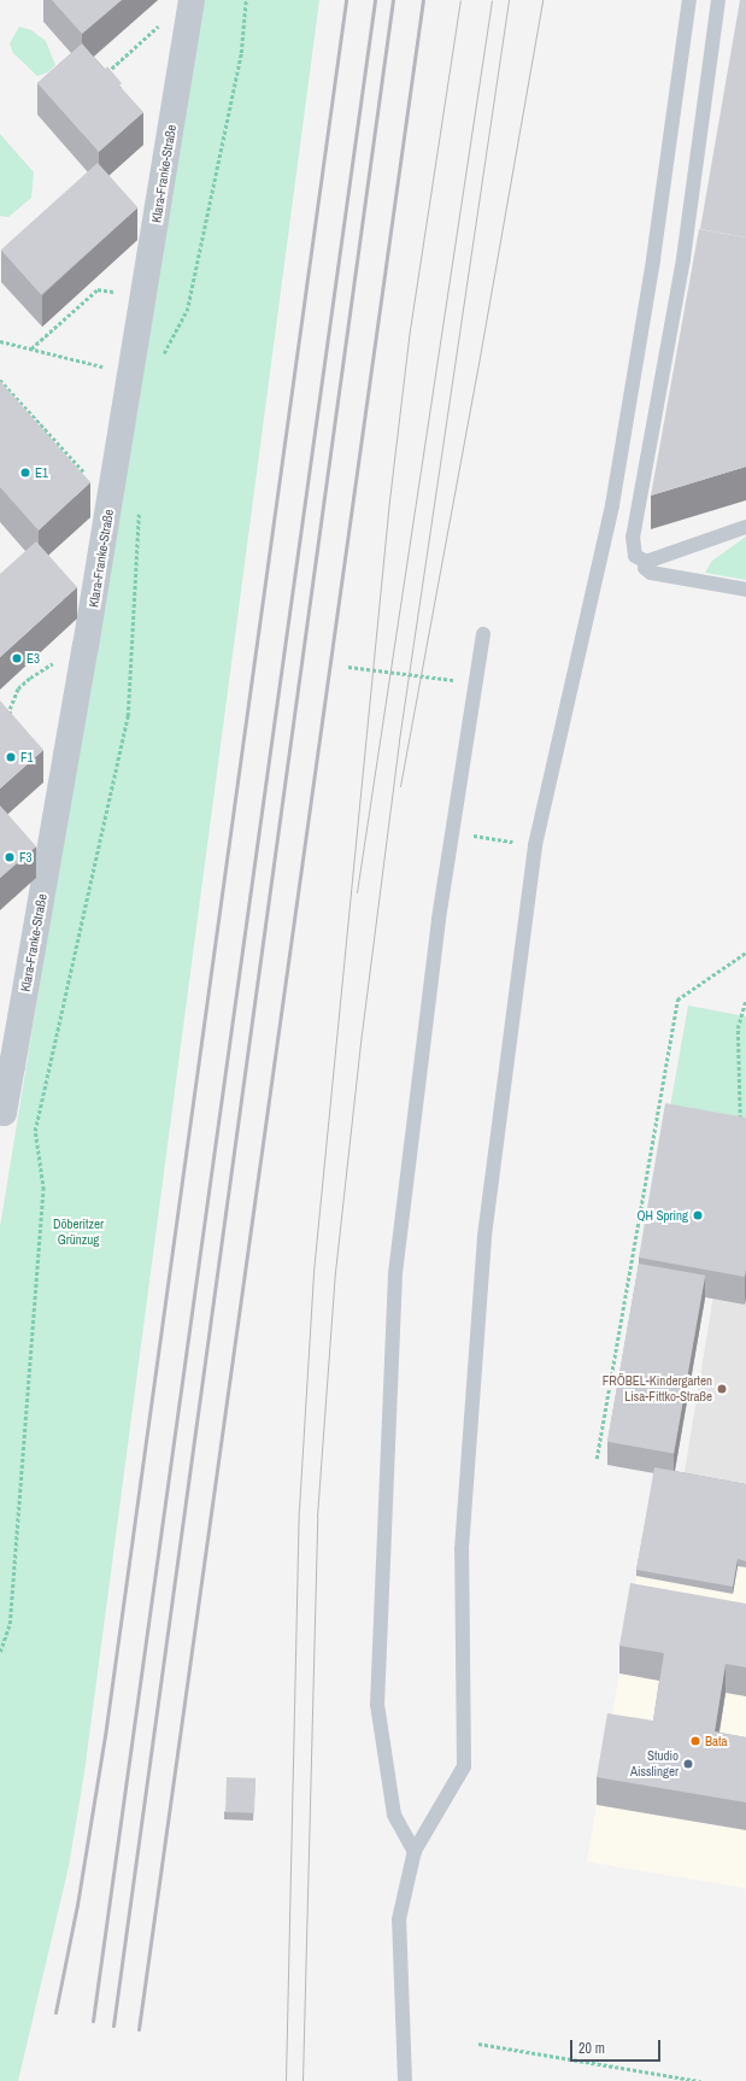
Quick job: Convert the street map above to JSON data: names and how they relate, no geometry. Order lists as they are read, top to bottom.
{
  "streets": {
    "street": ["Klara-Franke-Straße"]
  },
  "parks": ["Döberitzer Grünzug"],
  "places": [
    "E1",
    "E3",
    "F1",
    "F3",
    "QH Spring",
    "FRÖBEL-Kindergarten Lisa-Fittko-Straße",
    "Bata",
    "Studio Aisslinger"
  ],
  "scale_bar": "20 m"
}
